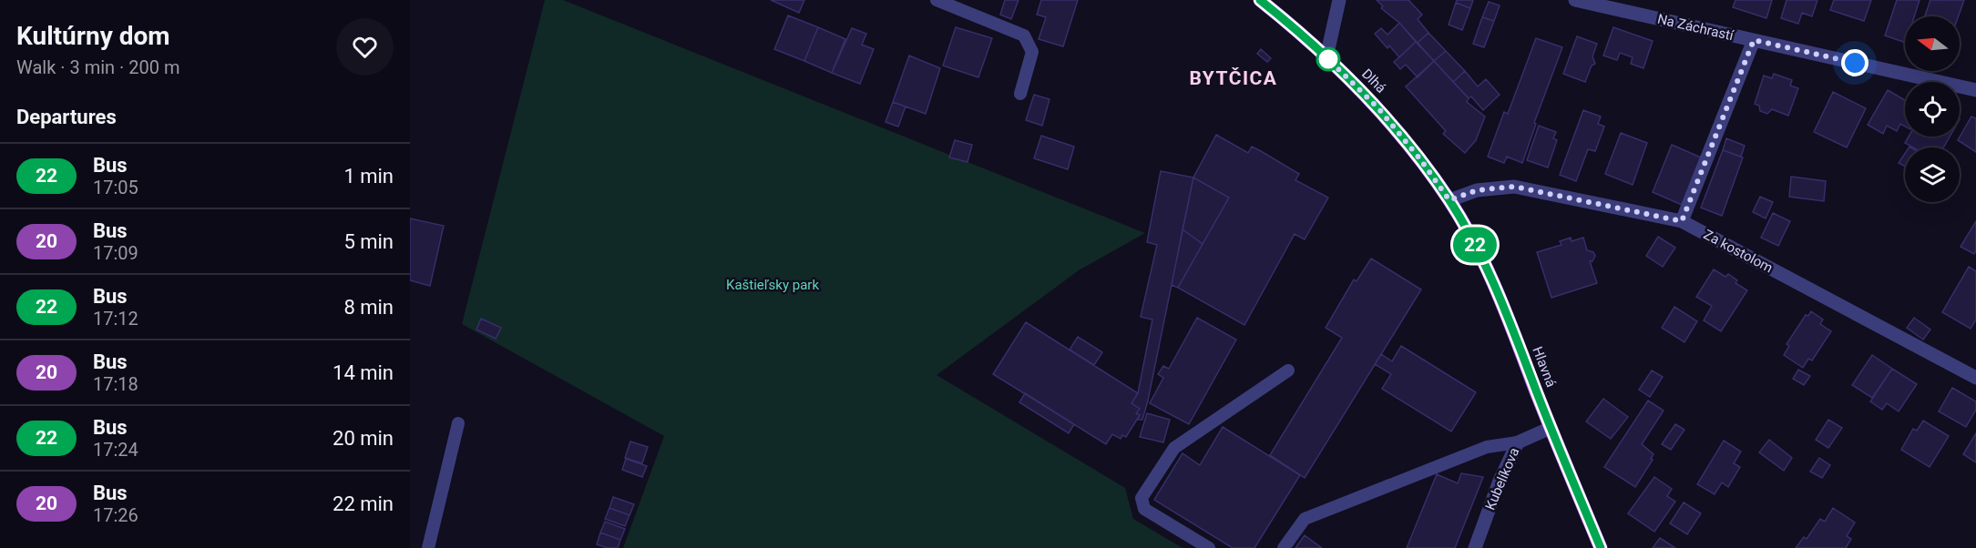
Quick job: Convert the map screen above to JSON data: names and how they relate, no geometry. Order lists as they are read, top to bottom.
{
  "streets": {
    "main road": ["Dlhá", "Hlavná"],
    "street": ["Na Záchrastí", "Za kostolom", "Kubelíkova"]
  },
  "crossings": [
    ["Dlhá", "Za kostolom"],
    ["Dlhá", "Hlavná"],
    ["Za kostolom", "Hlavná"],
    ["Hlavná", "Kubelíkova"]
  ],
  "districts": ["BYTČICA"],
  "parks": ["Kaštieľsky park"],
  "lines": ["bus line 22"],
  "north": "left",
  "page": {
    "heading": [
      ["Kultúrny dom", "Walk · 3 min · 200 m"],
      "Departures"
    ],
    "on_map": "22",
    "list": [
      {
        "mark": "22",
        "name": "Bus",
        "note": "17:05",
        "value": "1 min"
      },
      {
        "mark": "20",
        "name": "Bus",
        "note": "17:09",
        "value": "5 min"
      },
      {
        "mark": "22",
        "name": "Bus",
        "note": "17:12",
        "value": "8 min"
      },
      {
        "mark": "20",
        "name": "Bus",
        "note": "17:18",
        "value": "14 min"
      },
      {
        "mark": "22",
        "name": "Bus",
        "note": "17:24",
        "value": "20 min"
      },
      {
        "mark": "20",
        "name": "Bus",
        "note": "17:26",
        "value": "22 min"
      }
    ]
  }
}
